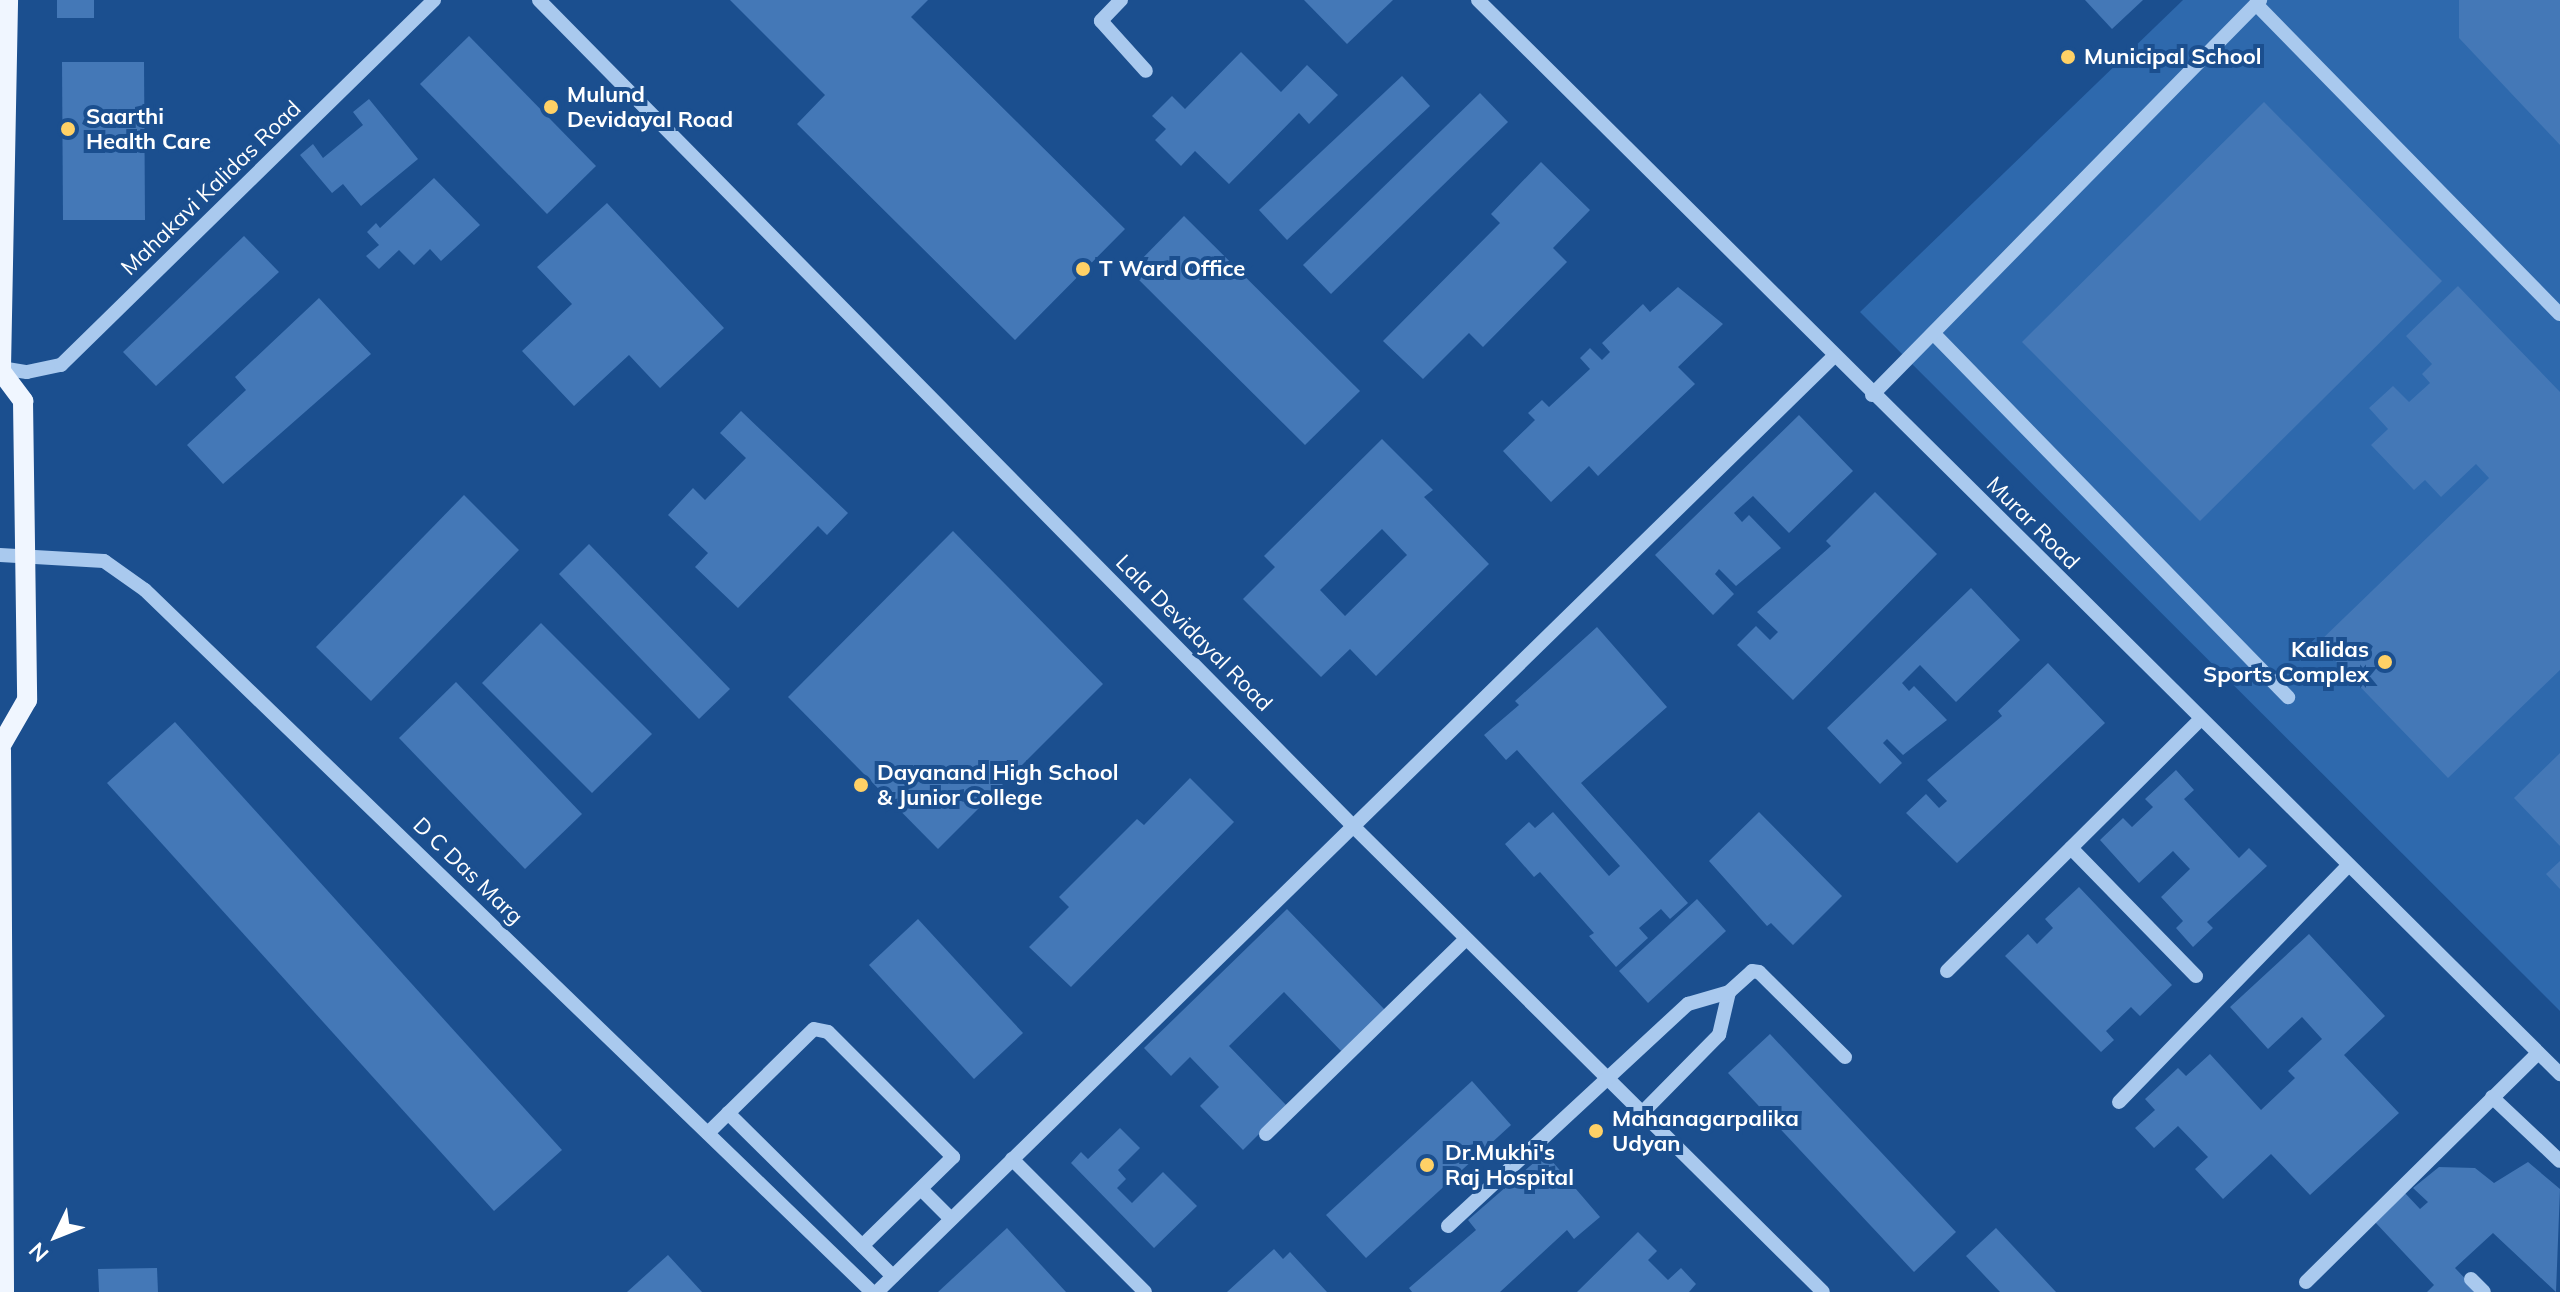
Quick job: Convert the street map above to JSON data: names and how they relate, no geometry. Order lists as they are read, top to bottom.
{
  "streets": {
    "street": [
      "Mahakavi Kalidas Road",
      "Murar Road",
      "Lala Devidayal Road",
      "D C Das Marg"
    ]
  },
  "places": [
    "Municipal School",
    "Mulund Devidayal Road",
    "Saarthi Health Care",
    "T Ward Office",
    "Kalidas Sports Complex",
    "Dayanand High School & Junior College",
    "Mahanagarpalika Udyan",
    "Dr.Mukhi's Raj Hospital"
  ],
  "north": "bottom left"
}
